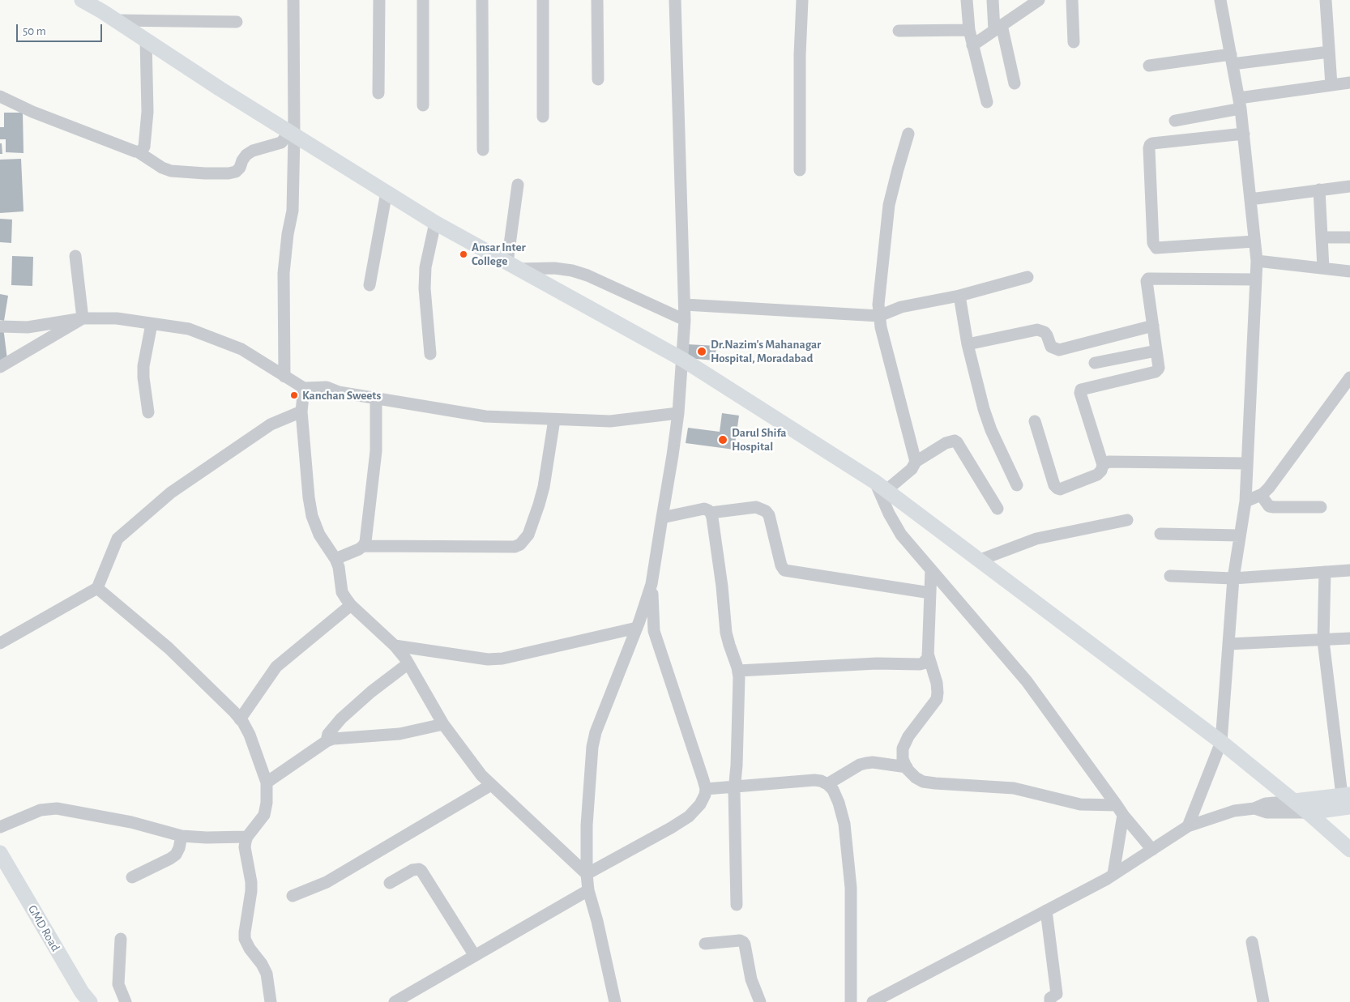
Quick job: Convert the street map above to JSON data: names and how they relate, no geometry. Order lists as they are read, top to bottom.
{
  "streets": {
    "main road": ["GMD Road"]
  },
  "places": [
    "Ansar Inter College",
    "Dr.Nazim's Mahanagar Hospital, Moradabad",
    "Kanchan Sweets",
    "Darul Shifa Hospital"
  ],
  "scale_bar": "50 m"
}
